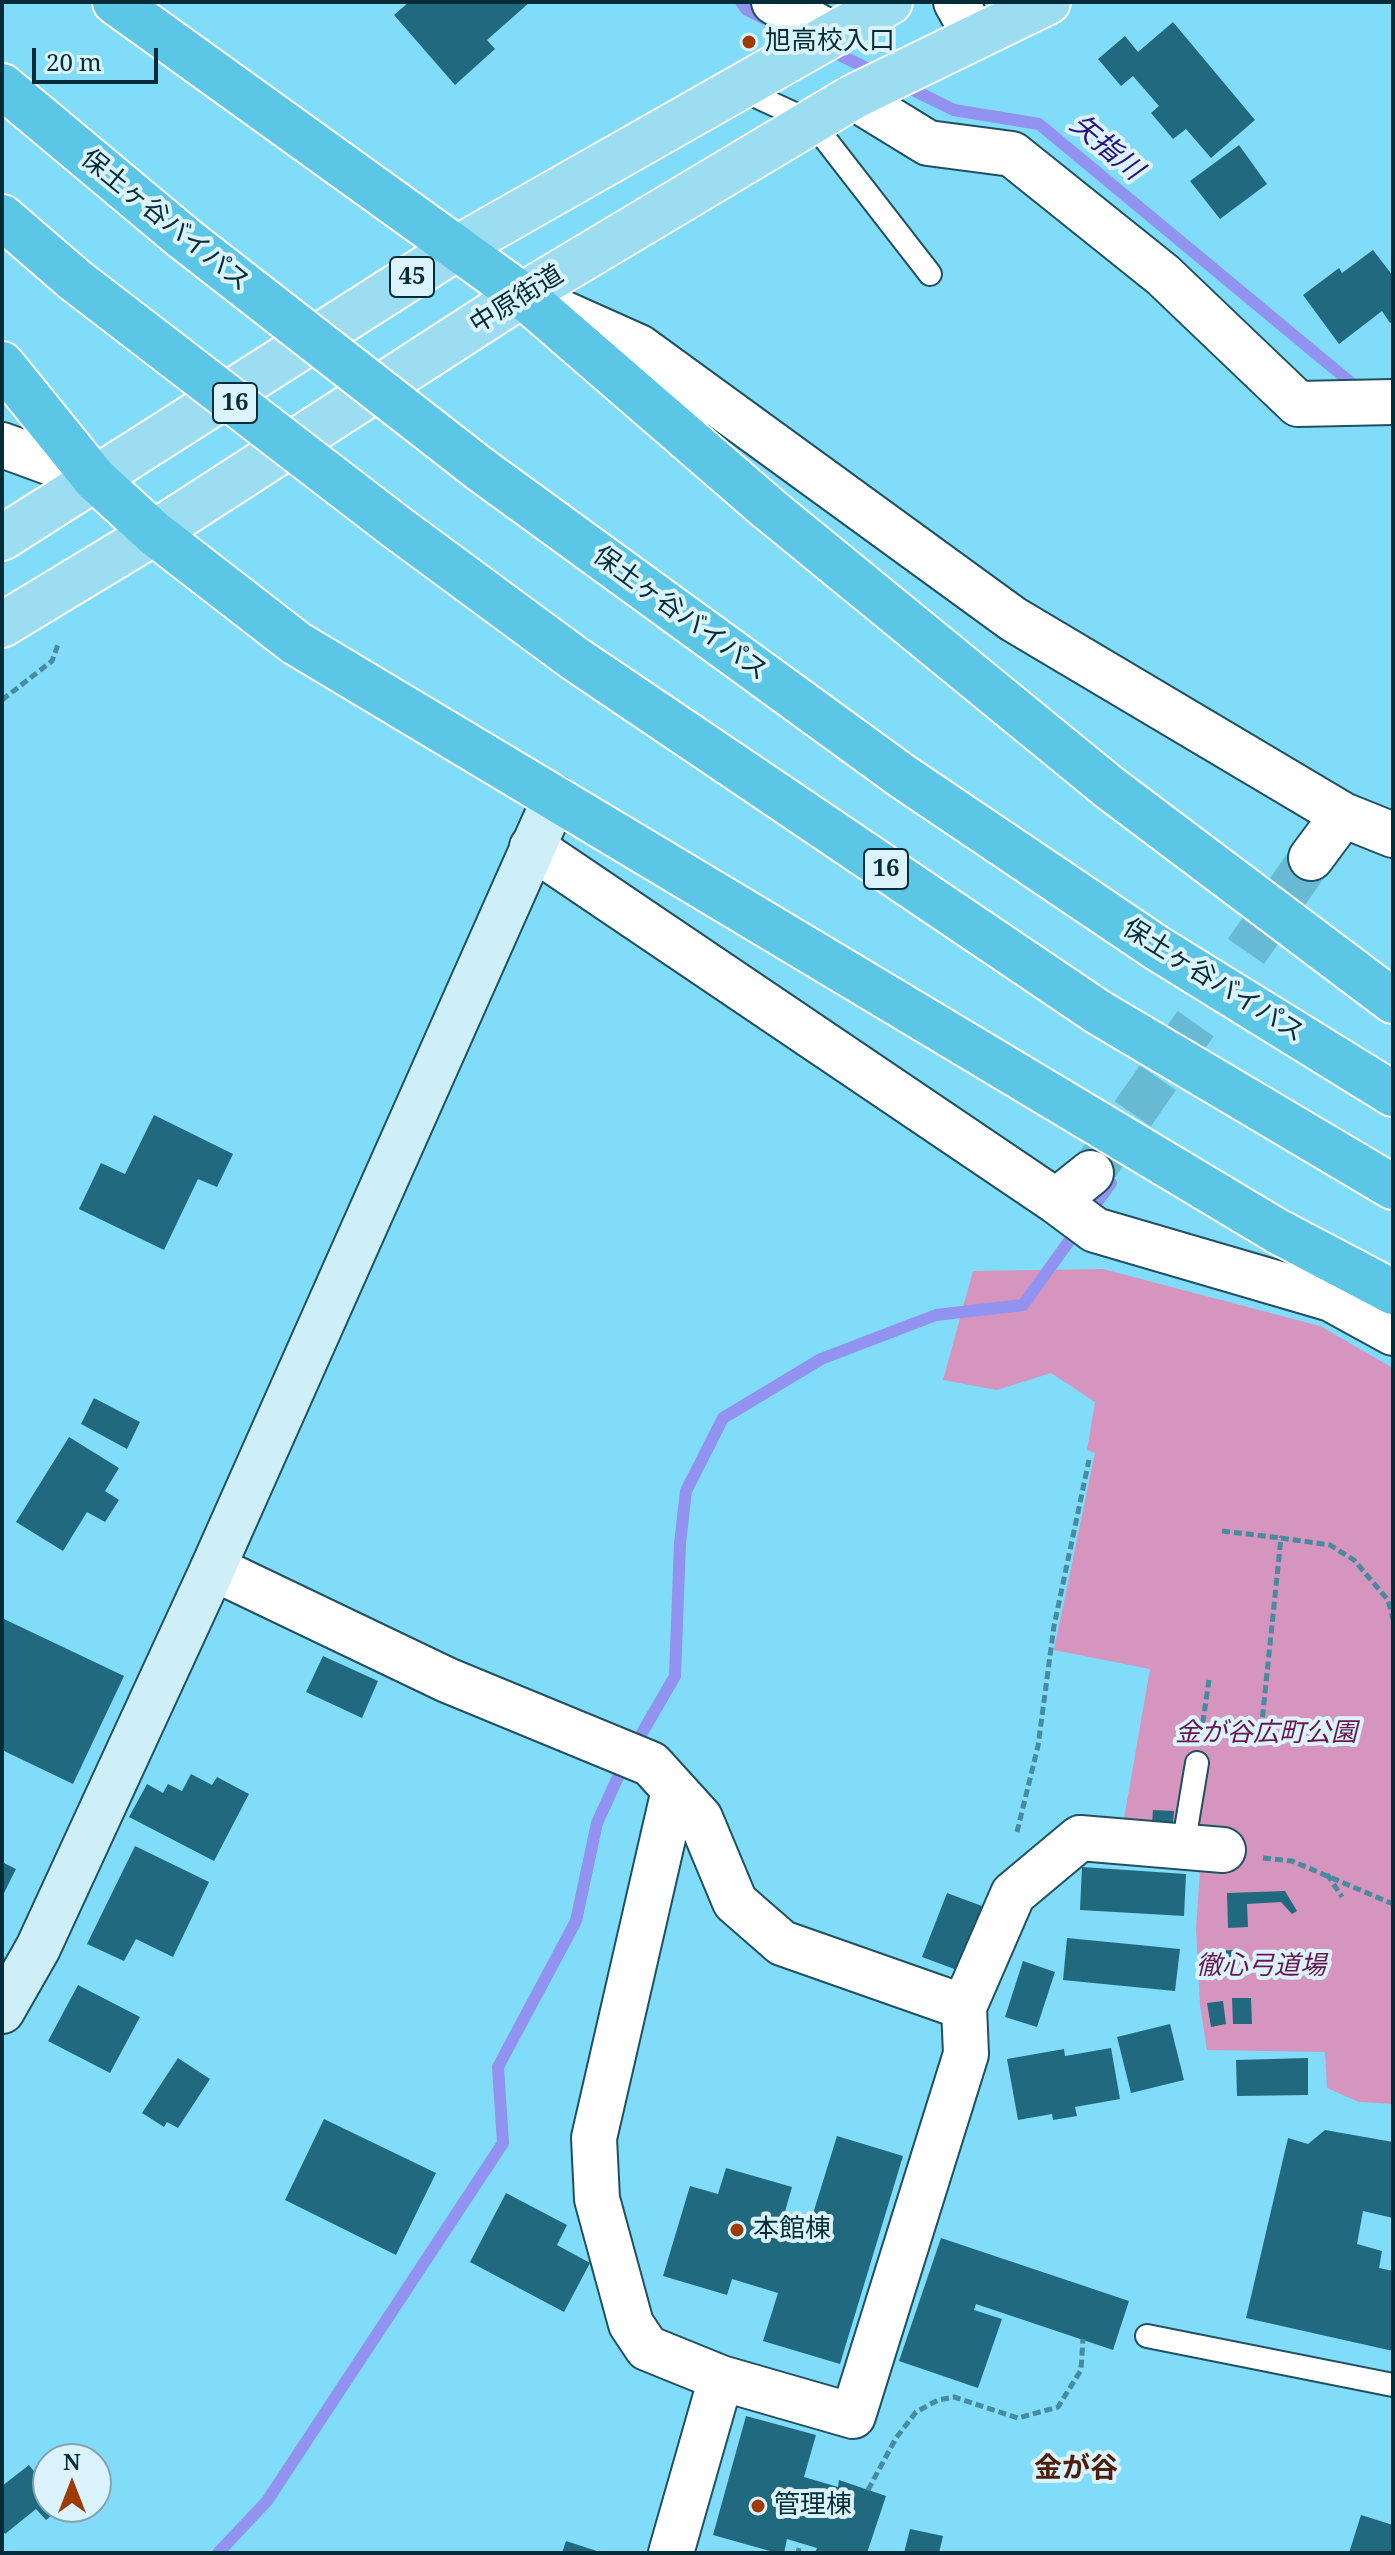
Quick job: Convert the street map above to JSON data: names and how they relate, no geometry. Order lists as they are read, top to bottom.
{
  "streets": {
    "highway": ["保土ヶ谷バイパス", "16"],
    "main road": ["45", "中原街道"]
  },
  "districts": ["金が谷"],
  "water": ["矢指川"],
  "parks": ["金が谷広町公園", "徹心弓道場"],
  "places": ["旭高校入口", "本館棟", "管理棟"],
  "scale_bar": "20 m",
  "north": "top"
}
